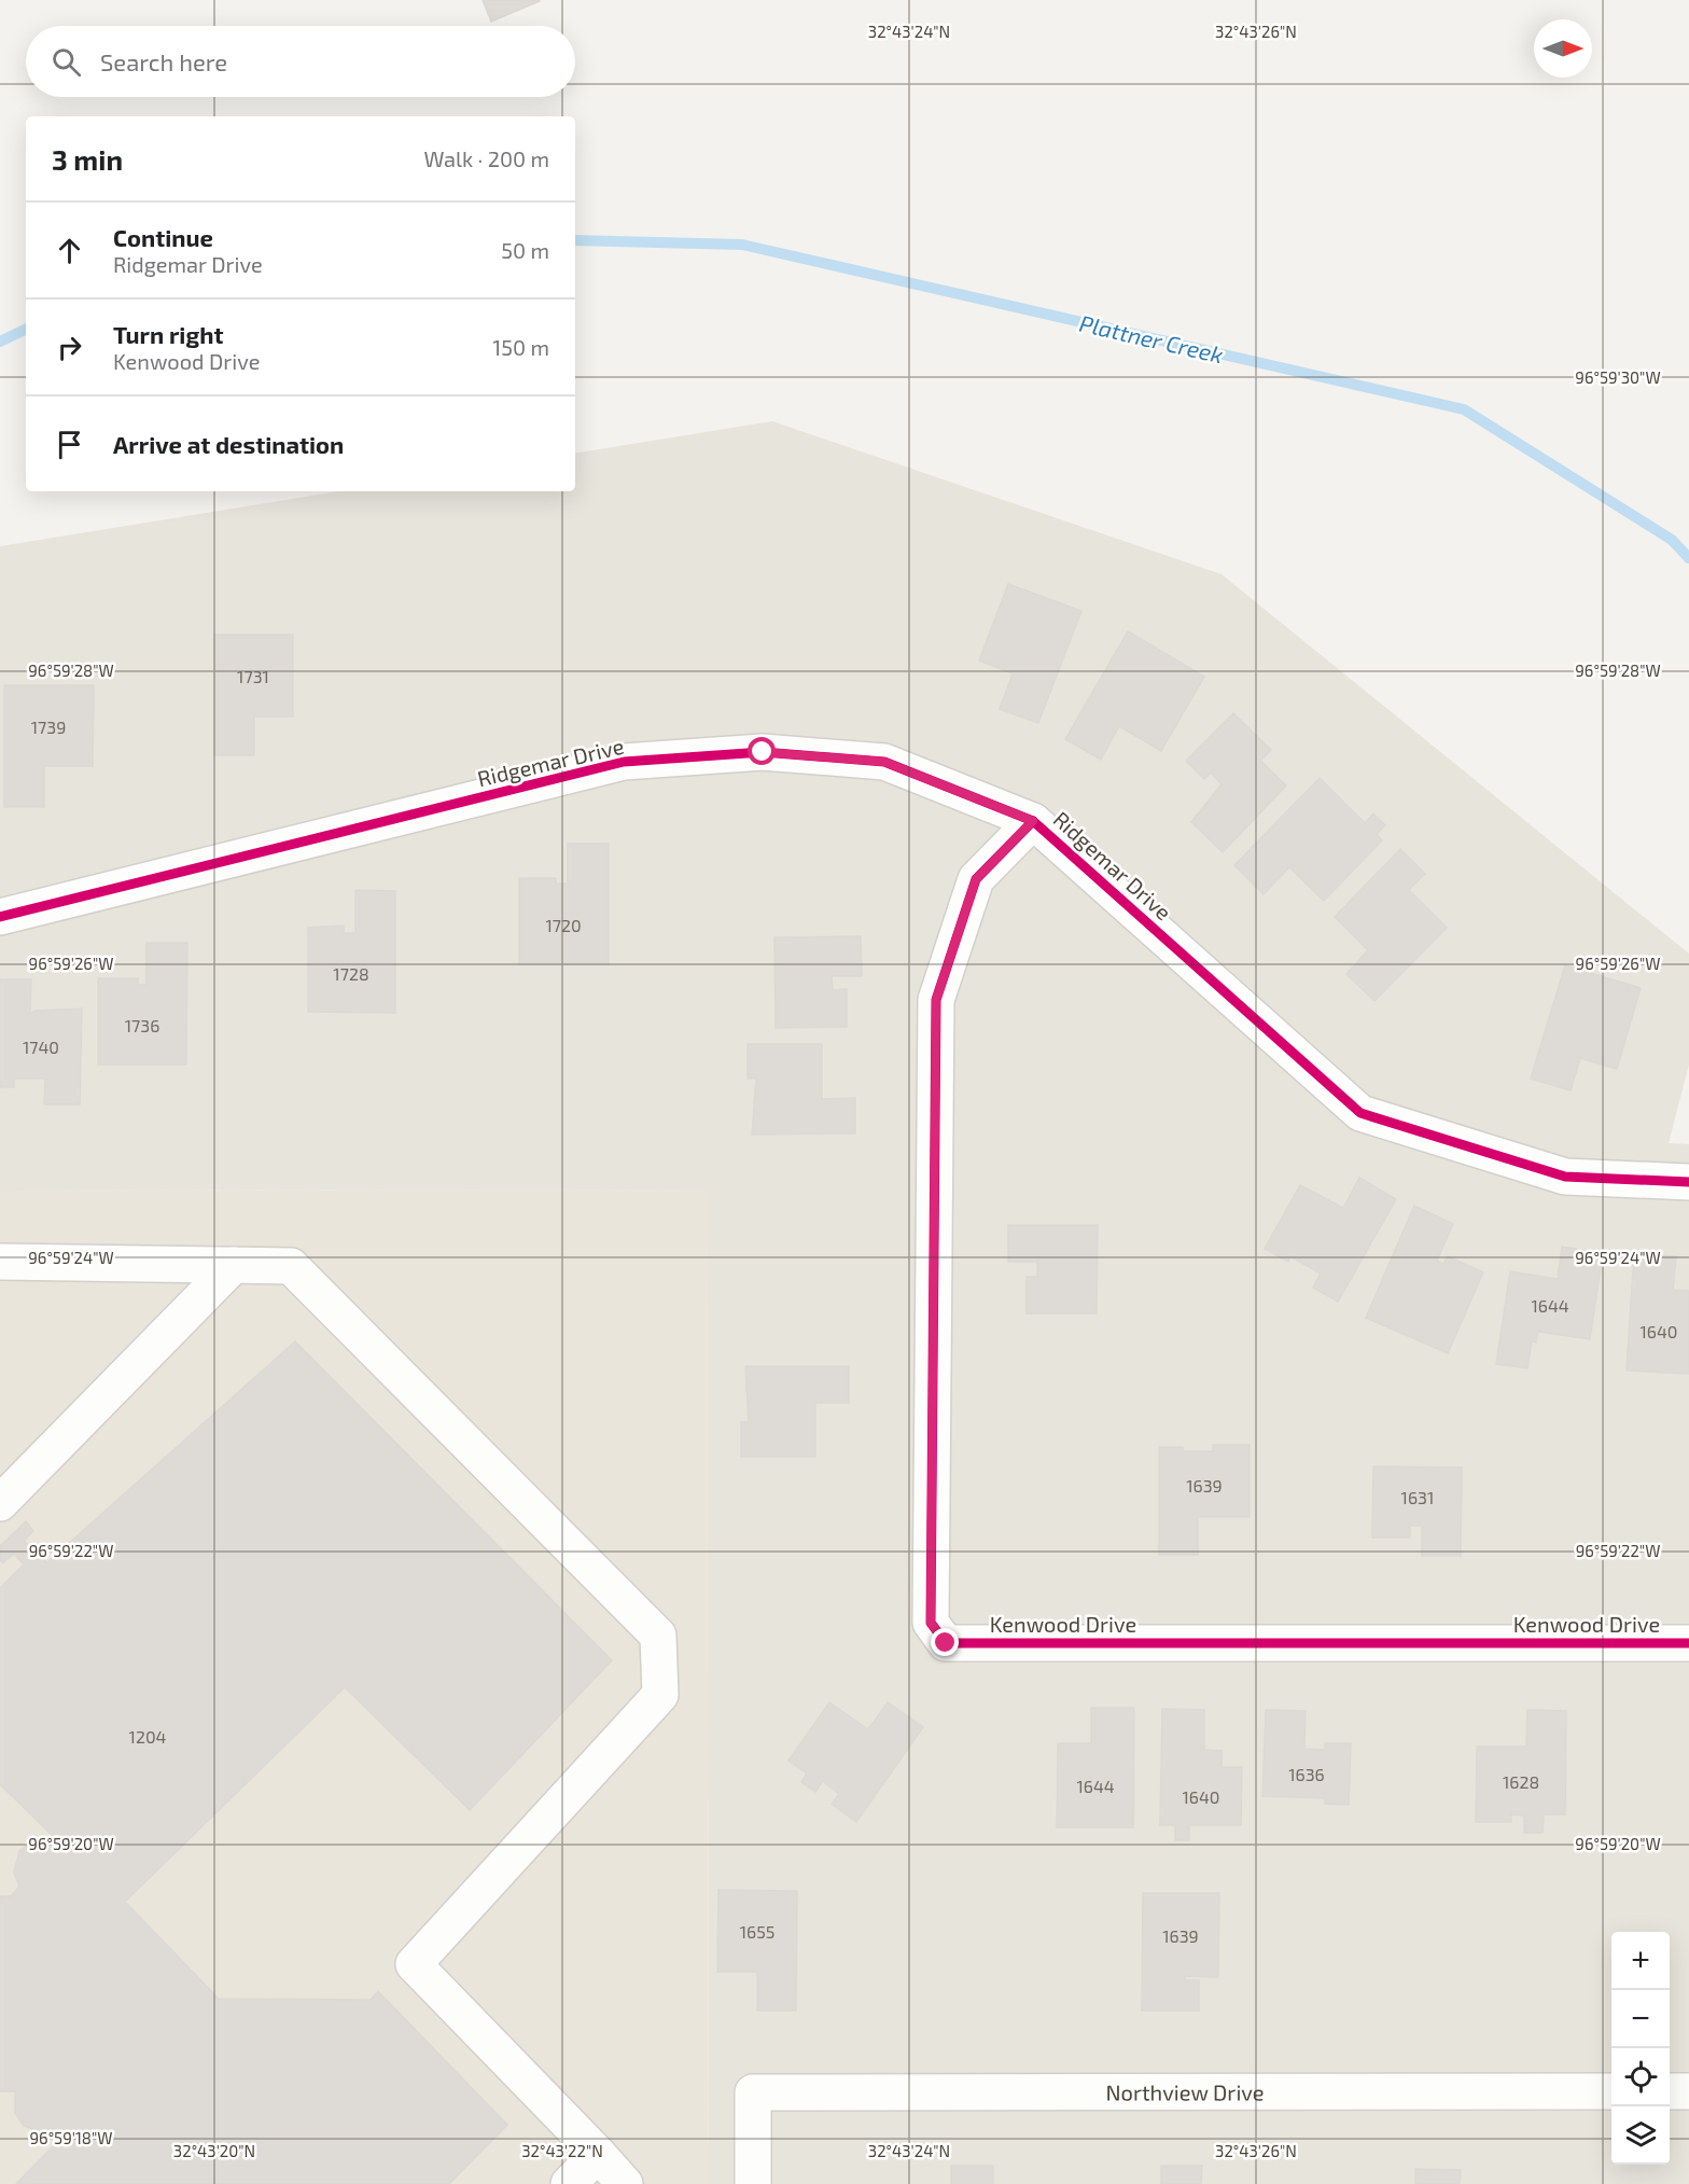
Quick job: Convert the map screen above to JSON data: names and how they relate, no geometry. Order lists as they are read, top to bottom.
{
  "streets": {
    "street": ["Ridgemar Drive", "Kenwood Drive", "Northview Drive"]
  },
  "crossings": [
    ["Ridgemar Drive", "Kenwood Drive"]
  ],
  "water": ["Plattner Creek"],
  "house_numbers": [
    "1731",
    "1739",
    "1720",
    "1728",
    "1736",
    "1740",
    "1644",
    "1640",
    "1639",
    "1631",
    "1204",
    "1636",
    "1628",
    "1644",
    "1640",
    "1655",
    "1639"
  ],
  "north": "right",
  "page": {
    "search": "Search here",
    "heading": ["3 min", "Walk · 200 m"],
    "list": [
      ["Continue", "Ridgemar Drive", "50 m"],
      ["Turn right", "Kenwood Drive", "150 m"],
      "Arrive at destination"
    ],
    "map_buttons": ["+", "−"]
  },
  "coordinates": [
    "32°43'24\"N",
    "32°43'26\"N",
    "96°59'30\"W",
    "96°59'28\"W",
    "96°59'26\"W",
    "96°59'24\"W",
    "96°59'22\"W",
    "96°59'20\"W",
    "96°59'18\"W",
    "32°43'20\"N",
    "32°43'22\"N"
  ]
}
